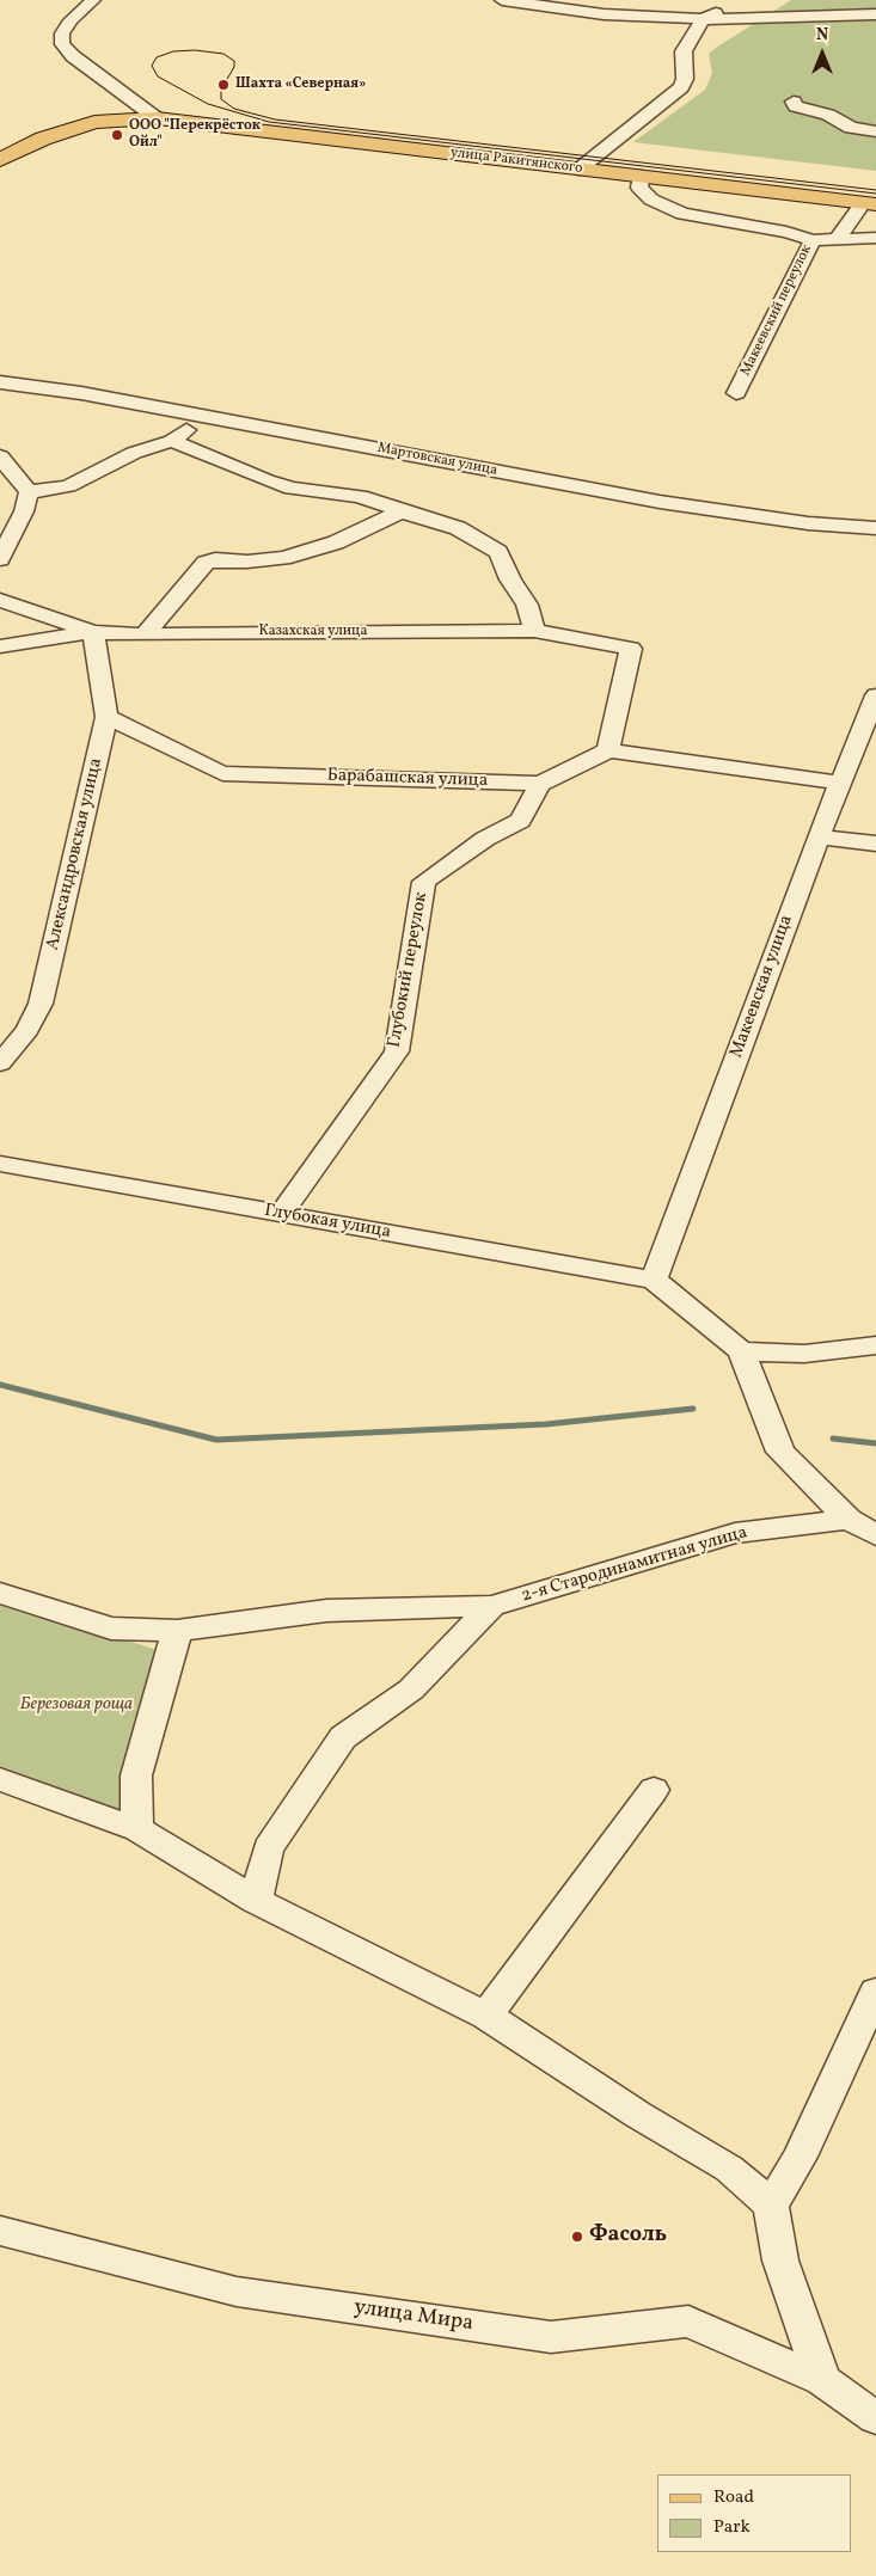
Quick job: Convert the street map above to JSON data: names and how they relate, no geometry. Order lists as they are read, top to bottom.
{
  "streets": {
    "main road": ["улица Ракитянского"],
    "street": [
      "Макеевский переулок",
      "Мартовская улица",
      "Казахская улица",
      "Барабашская улица",
      "Александровская улица",
      "Глубокий переулок",
      "Макеевская улица",
      "Глубокая улица",
      "2-я Стародинамитная улица",
      "улица Мира"
    ]
  },
  "crossings": [
    ["улица Ракитянского", "Макеевский переулок"],
    ["Казахская улица", "Барабашская улица"],
    ["Казахская улица", "Александровская улица"],
    ["Барабашская улица", "Александровская улица"],
    ["Барабашская улица", "Глубокий переулок"],
    ["Глубокий переулок", "Глубокая улица"],
    ["Макеевская улица", "Глубокая улица"]
  ],
  "parks": ["Березовая роща"],
  "places": ["Шахта «Северная»", "ООО \"Перекрёсток Ойл\"", "Фасоль"],
  "legend": ["Road", "Park"],
  "north": "top"
}
